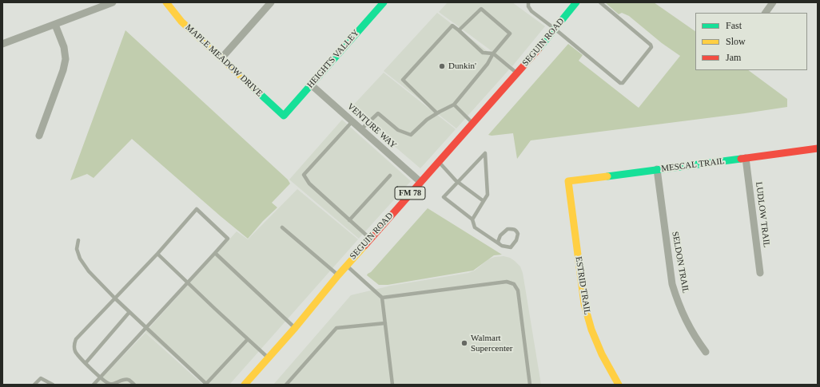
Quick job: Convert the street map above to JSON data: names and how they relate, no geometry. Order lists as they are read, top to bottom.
{
  "streets": {
    "street": [
      "SEGUIN ROAD",
      "HEIGHTS VALLEY",
      "MAPLE MEADOW DRIVE",
      "VENTURE WAY",
      "MESCAL TRAIL",
      "FM 78",
      "LUDLOW TRAIL",
      "SELDON TRAIL",
      "ESTRID TRAIL"
    ]
  },
  "crossings": [
    ["SEGUIN ROAD", "VENTURE WAY"],
    ["HEIGHTS VALLEY", "MAPLE MEADOW DRIVE"],
    ["HEIGHTS VALLEY", "VENTURE WAY"],
    ["MESCAL TRAIL", "LUDLOW TRAIL"],
    ["MESCAL TRAIL", "SELDON TRAIL"],
    ["MESCAL TRAIL", "ESTRID TRAIL"]
  ],
  "places": ["Dunkin'", "Walmart Supercenter"],
  "legend": ["Fast", "Slow", "Jam"]
}
